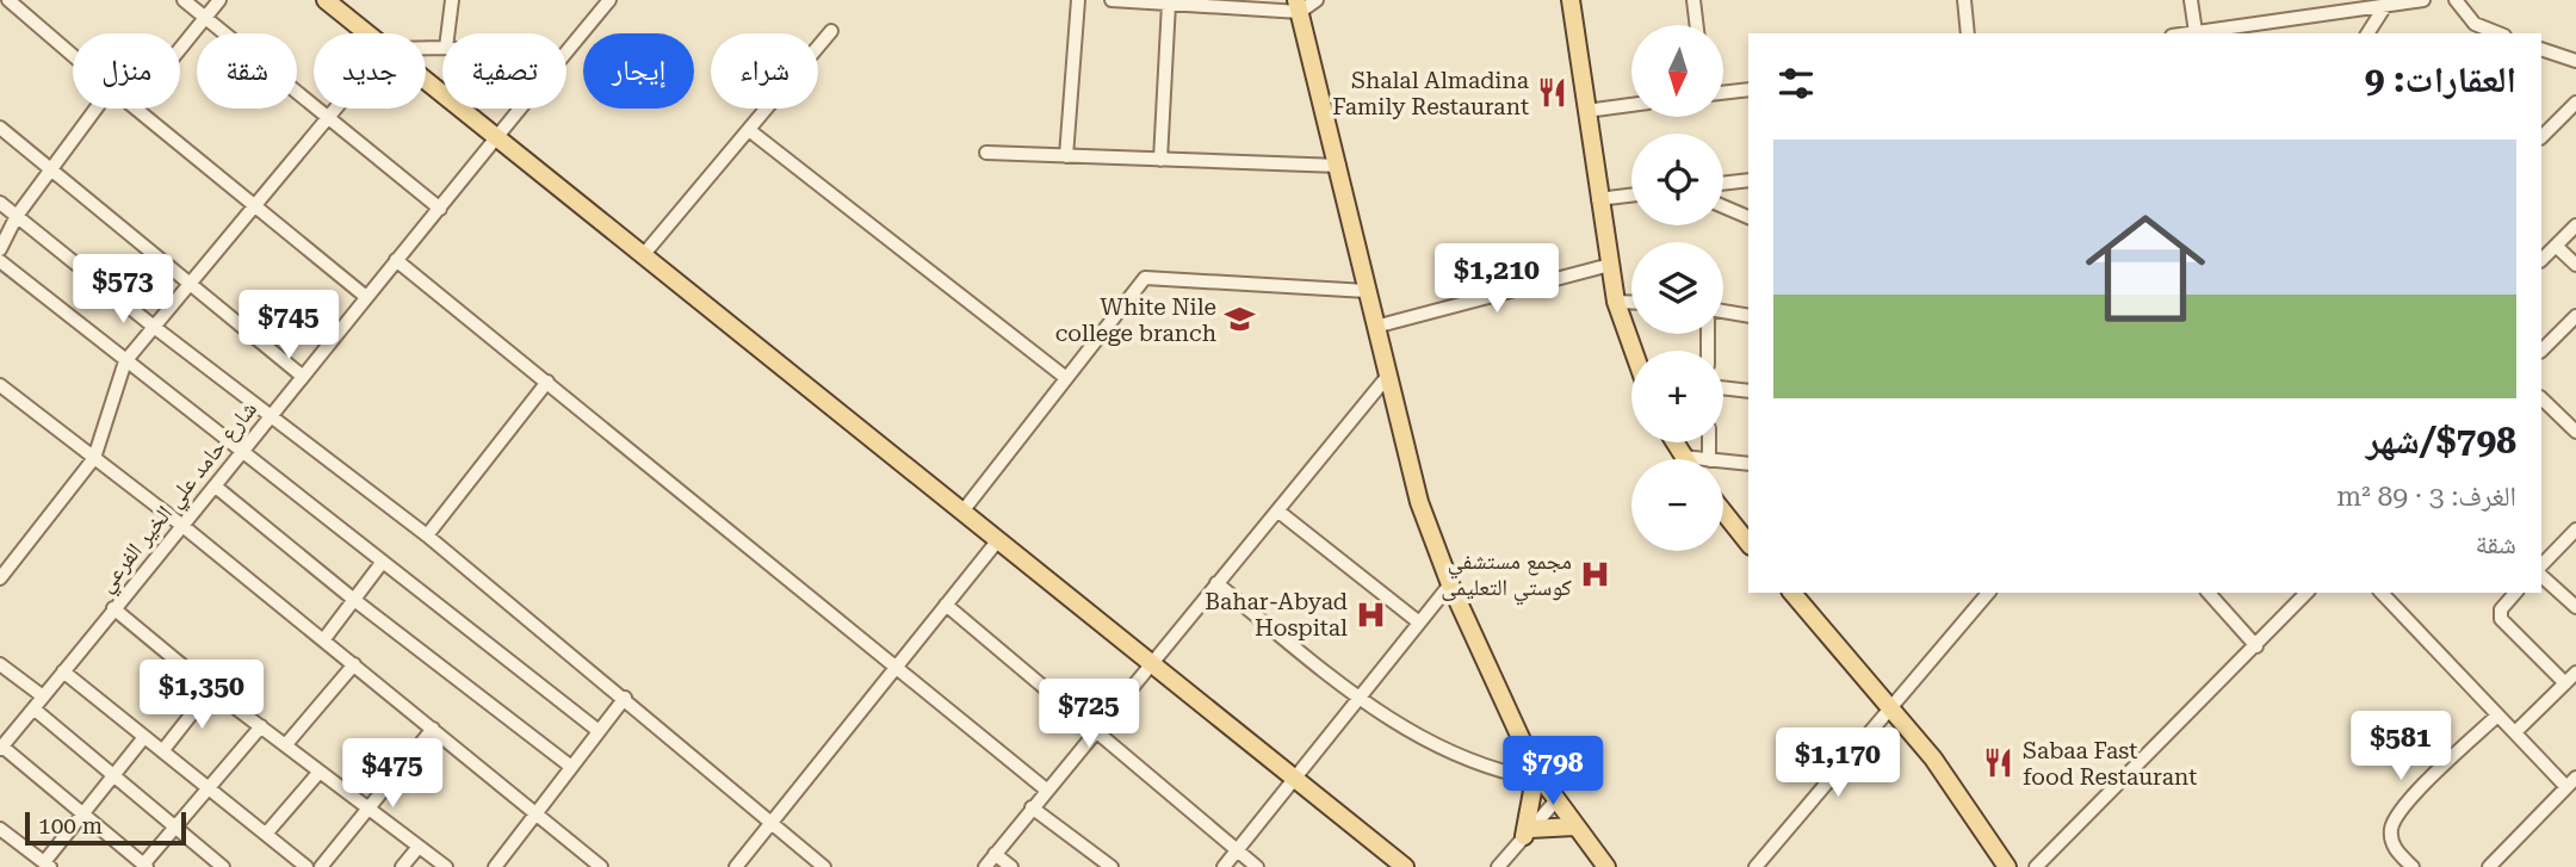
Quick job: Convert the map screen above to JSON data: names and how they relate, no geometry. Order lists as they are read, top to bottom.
{
  "streets": {
    "street": ["شارع حامد علي الخير الفرعي"]
  },
  "places": {
    "restaurant": ["Shalal Almadina Family Restaurant", "Sabaa Fast food Restaurant"],
    "school or university": ["White Nile college branch"],
    "hospital": ["مجمع مستشفي كوستي التعليمى", "Bahar-Abyad Hospital"]
  },
  "scale_bar": "100 m",
  "north": "bottom",
  "page": {
    "map_buttons": ["+", "−"],
    "chip": [
      "شراء",
      "إيجار",
      "تصفية",
      "جديد",
      "شقة",
      "منزل"
    ],
    "heading": "العقارات: 9",
    "list": [
      {
        "name": "$798/شهر",
        "note": "الغرف: 3 · 89 m² · شقة"
      }
    ],
    "price": [
      "$1,210",
      "$573",
      "$745",
      "$1,350",
      "$725",
      "$581",
      "$1,170",
      "$798",
      "$475"
    ],
    "scale": "100 m"
  }
}
